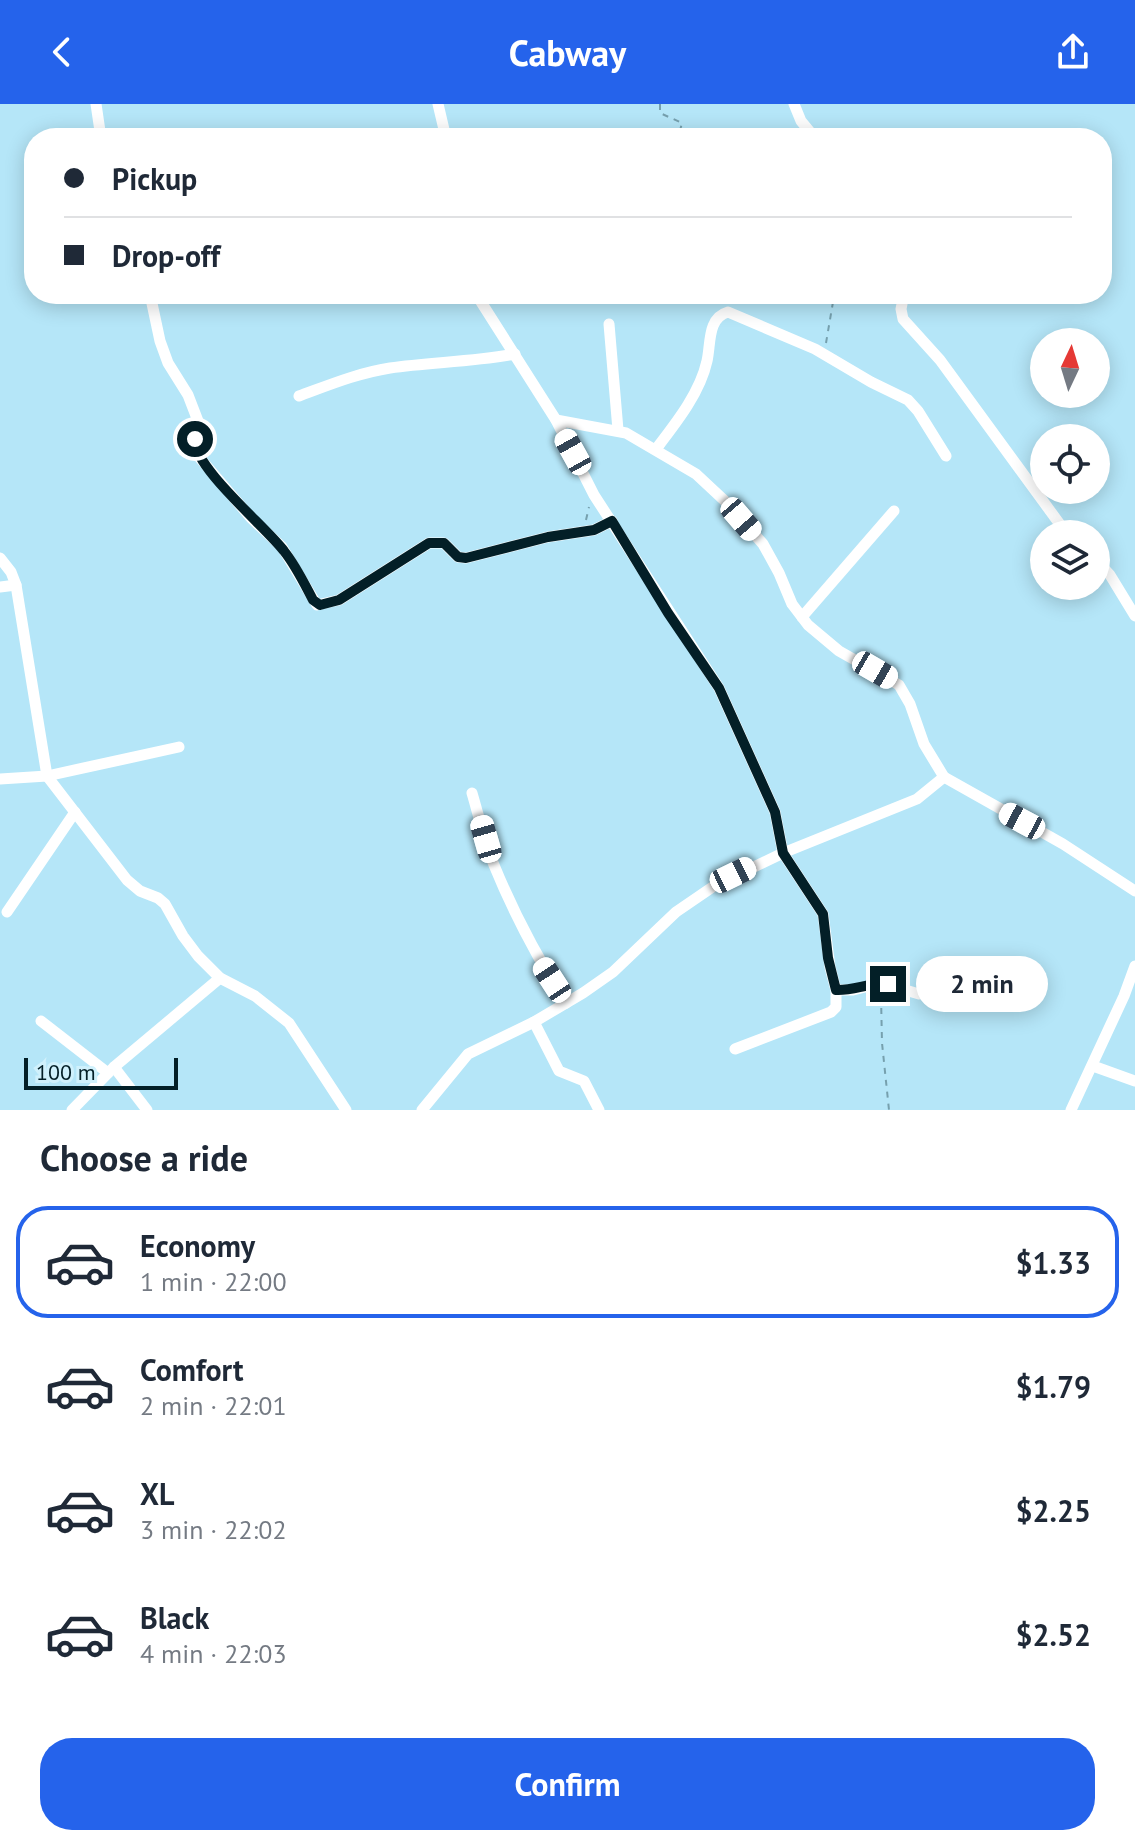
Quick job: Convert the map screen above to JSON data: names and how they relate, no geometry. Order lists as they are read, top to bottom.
{
  "scale_bar": "100 m",
  "north": "top",
  "page": {
    "header": "Cabway",
    "banner": ["Pickup", "Drop-off"],
    "bubble": "2 min",
    "scale": "100 m",
    "heading": "Choose a ride",
    "list": [
      {
        "name": "Economy",
        "note": "1 min · 22:00",
        "value": "$1.33"
      },
      {
        "name": "Comfort",
        "note": "2 min · 22:01",
        "value": "$1.79"
      },
      {
        "name": "XL",
        "note": "3 min · 22:02",
        "value": "$2.25"
      },
      {
        "name": "Black",
        "note": "4 min · 22:03",
        "value": "$2.52"
      }
    ],
    "buttons": "Confirm"
  }
}
